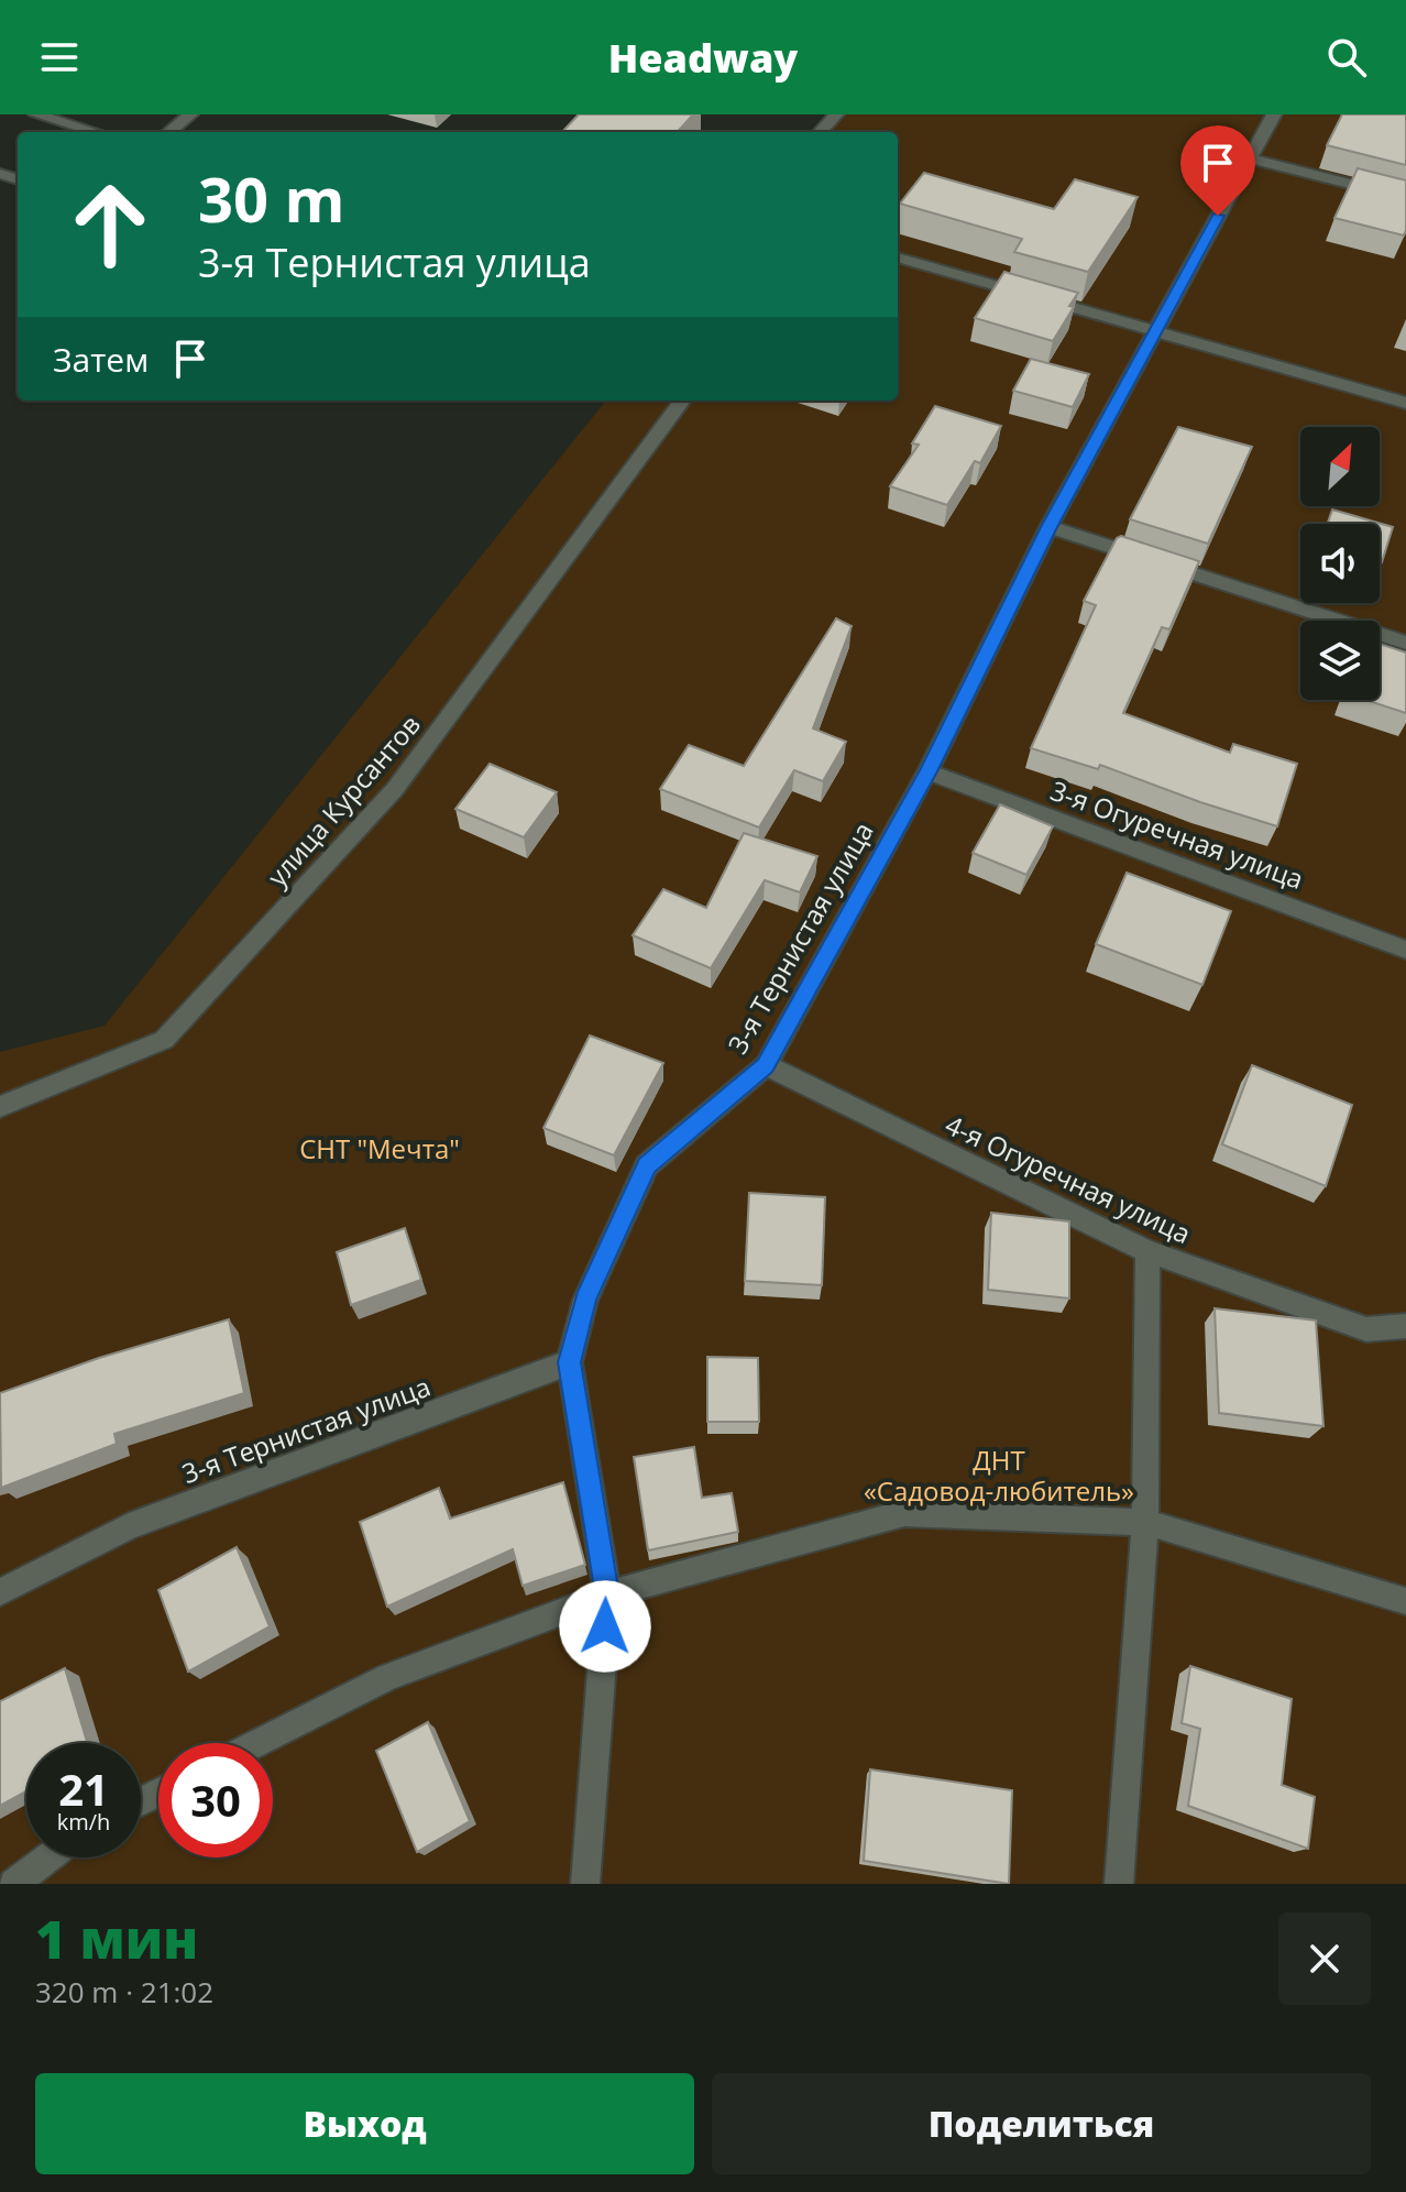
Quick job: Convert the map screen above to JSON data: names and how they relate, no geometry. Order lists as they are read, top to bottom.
{
  "streets": {
    "street": [
      "улица Курсантов",
      "3-я Огуречная улица",
      "3-я Тернистая улица",
      "4-я Огуречная улица"
    ]
  },
  "crossings": [
    ["3-я Огуречная улица", "3-я Тернистая улица"],
    ["3-я Тернистая улица", "4-я Огуречная улица"]
  ],
  "parks": ["СНТ \"Мечта\"", "ДНТ «Садовод-любитель»"],
  "north": "top right",
  "page": {
    "header": "Headway",
    "turn": ["30 m", "3-я Тернистая улица"],
    "then": "Затем",
    "speed": "21 km/h",
    "limit": "30",
    "heading": ["1 мин", "320 m · 21:02"],
    "buttons": ["Выход", "Поделиться"]
  }
}
